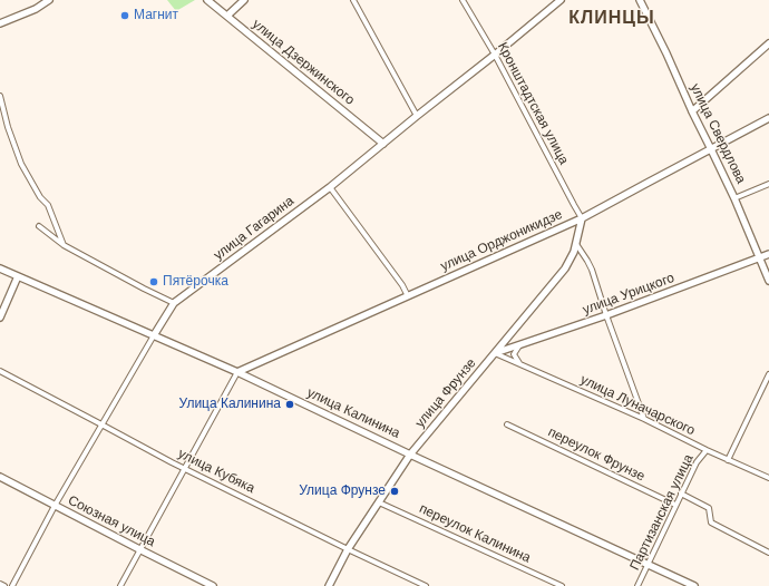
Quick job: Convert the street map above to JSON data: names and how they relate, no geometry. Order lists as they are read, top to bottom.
{
  "streets": {
    "main road": [
      "улица Дзержинского",
      "улица Свердлова",
      "улица Гагарина",
      "улица Орджоникидзе",
      "улица Урицкого",
      "улица Фрунзе",
      "улица Калинина",
      "Союзная улица"
    ],
    "street": [
      "Кронштадтская улица",
      "улица Луначарского",
      "переулок Фрунзе",
      "улица Кубяка",
      "Партизанская улица",
      "переулок Калинина"
    ]
  },
  "crossings": [
    ["улица Дзержинского", "улица Гагарина"],
    ["Кронштадтская улица", "улица Гагарина"],
    ["Кронштадтская улица", "улица Орджоникидзе"],
    ["Кронштадтская улица", "улица Фрунзе"],
    ["улица Свердлова", "улица Орджоникидзе"],
    ["улица Свердлова", "улица Урицкого"],
    ["улица Гагарина", "улица Калинина"],
    ["улица Гагарина", "улица Кубяка"],
    ["улица Гагарина", "Союзная улица"],
    ["улица Орджоникидзе", "улица Фрунзе"],
    ["улица Орджоникидзе", "улица Калинина"],
    ["улица Урицкого", "улица Фрунзе"],
    ["улица Урицкого", "улица Луначарского"],
    ["улица Фрунзе", "улица Луначарского"],
    ["улица Фрунзе", "улица Калинина"],
    ["улица Фрунзе", "улица Кубяка"],
    ["улица Фрунзе", "переулок Калинина"],
    ["улица Луначарского", "Партизанская улица"],
    ["улица Калинина", "Партизанская улица"],
    ["переулок Фрунзе", "Партизанская улица"]
  ],
  "districts": ["КЛИНЦЫ"],
  "places": [
    "Магнит",
    "Пятёрочка",
    "Улица Калинина",
    "Улица Фрунзе"
  ]
}
